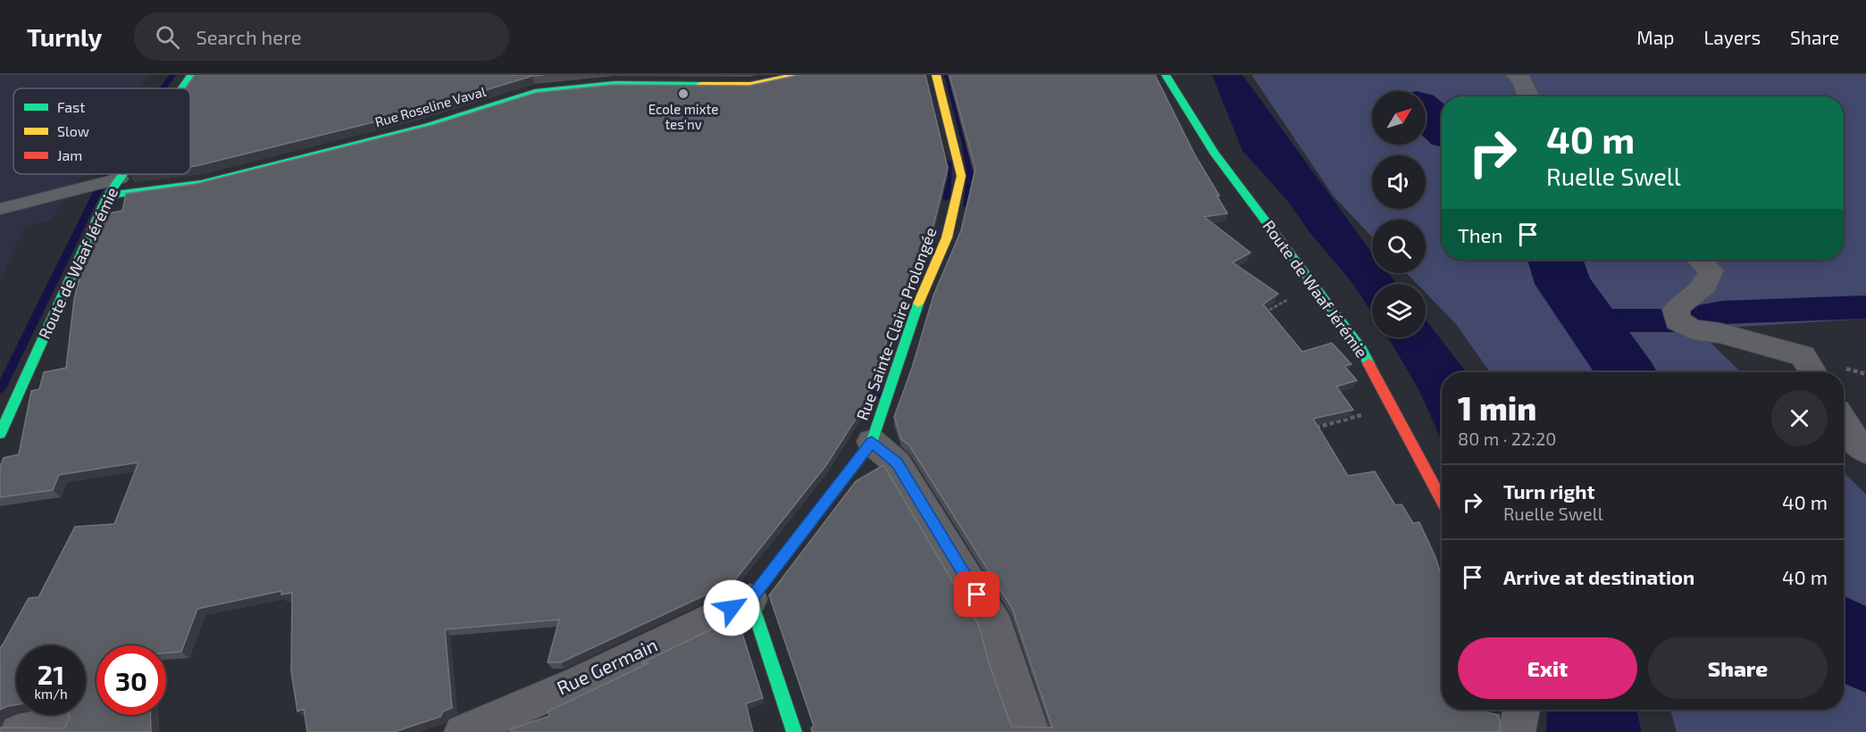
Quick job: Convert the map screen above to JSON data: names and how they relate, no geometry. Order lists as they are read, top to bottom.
{
  "streets": {
    "street": [
      "Rue Roseline Vaval",
      "Route de Waaf Jérémie",
      "Rue Sainte-Claire Prolongée",
      "Rue Germain"
    ]
  },
  "crossings": [
    ["Rue Roseline Vaval", "Route de Waaf Jérémie"],
    ["Rue Sainte-Claire Prolongée", "Rue Germain"]
  ],
  "places": ["Ecole mixte tes'nv"],
  "legend": ["Fast", "Slow", "Jam"],
  "north": "top right",
  "page": {
    "header": "Turnly",
    "search": "Search here",
    "nav": ["Map", "Layers", "Share"],
    "turn": ["40 m", "Ruelle Swell"],
    "then": "Then",
    "heading": ["1 min", "80 m · 22:20"],
    "list": [
      {
        "name": "Turn right",
        "note": "Ruelle Swell",
        "value": "40 m"
      },
      {
        "name": "Arrive at destination",
        "value": "40 m"
      }
    ],
    "buttons": ["Exit", "Share"],
    "speed": "21 km/h",
    "limit": "30"
  }
}
